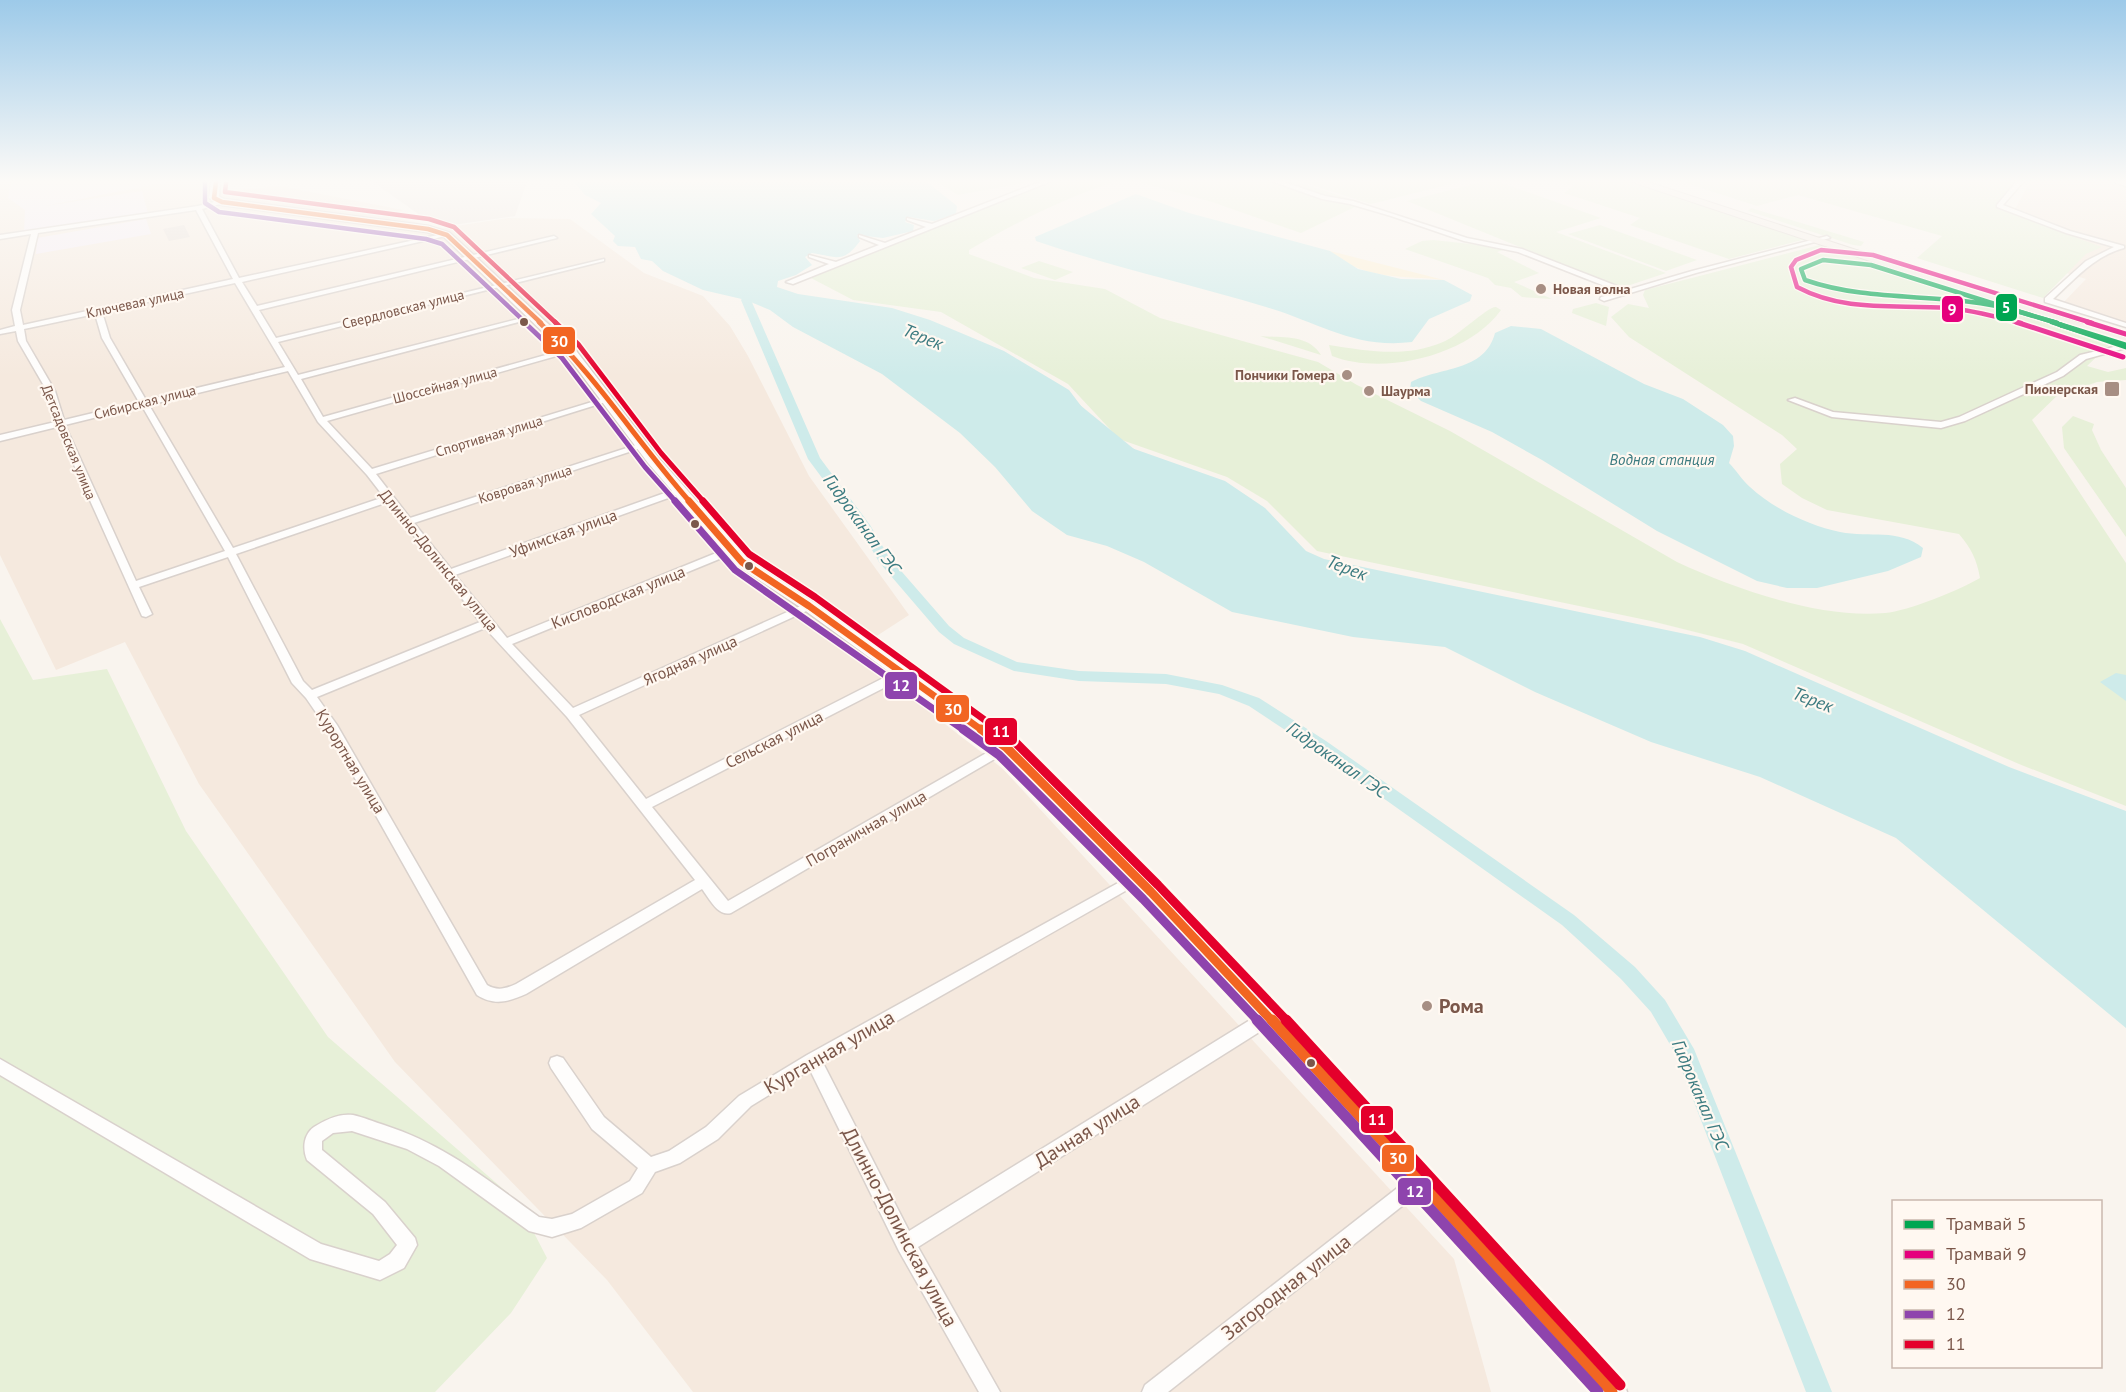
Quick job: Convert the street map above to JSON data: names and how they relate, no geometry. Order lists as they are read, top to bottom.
{
  "streets": {
    "street": [
      "Ключевая улица",
      "Свердловская улица",
      "Шоссейная улица",
      "Сибирская улица",
      "Спортивная улица",
      "Детсадовская улица",
      "Ковровая улица",
      "Уфимская улица",
      "Длинно-Долинская улица",
      "Кисловодская улица",
      "Ягодная улица",
      "Сельская улица",
      "Курортная улица",
      "Пограничная улица",
      "Курганная улица",
      "Дачная улица",
      "Загородная улица"
    ]
  },
  "crossings": [
    ["Ключевая улица", "Детсадовская улица"],
    ["Ключевая улица", "Длинно-Долинская улица"],
    ["Ключевая улица", "Курортная улица"],
    ["Свердловская улица", "Длинно-Долинская улица"],
    ["Шоссейная улица", "Длинно-Долинская улица"],
    ["Сибирская улица", "Детсадовская улица"],
    ["Сибирская улица", "Длинно-Долинская улица"],
    ["Сибирская улица", "Курортная улица"],
    ["Спортивная улица", "Длинно-Долинская улица"],
    ["Ковровая улица", "Длинно-Долинская улица"],
    ["Уфимская улица", "Длинно-Долинская улица"],
    ["Длинно-Долинская улица", "Кисловодская улица"],
    ["Длинно-Долинская улица", "Ягодная улица"],
    ["Длинно-Долинская улица", "Сельская улица"],
    ["Длинно-Долинская улица", "Курортная улица"],
    ["Длинно-Долинская улица", "Пограничная улица"],
    ["Длинно-Долинская улица", "Курганная улица"],
    ["Длинно-Долинская улица", "Дачная улица"]
  ],
  "water": ["Терек", "Водная станция", "Гидроканал ГЭС"],
  "places": {
    "other": [
      "Новая волна",
      "Пончики Гомера",
      "Шаурма",
      "Рома"
    ],
    "transit": ["Пионерская"]
  },
  "lines": [
    "transit line 30",
    "transit line 12",
    "transit line 11",
    "tram line 9",
    "tram line 5"
  ],
  "legend": [
    "Трамвай 5",
    "Трамвай 9",
    "30",
    "12",
    "11"
  ]
}
